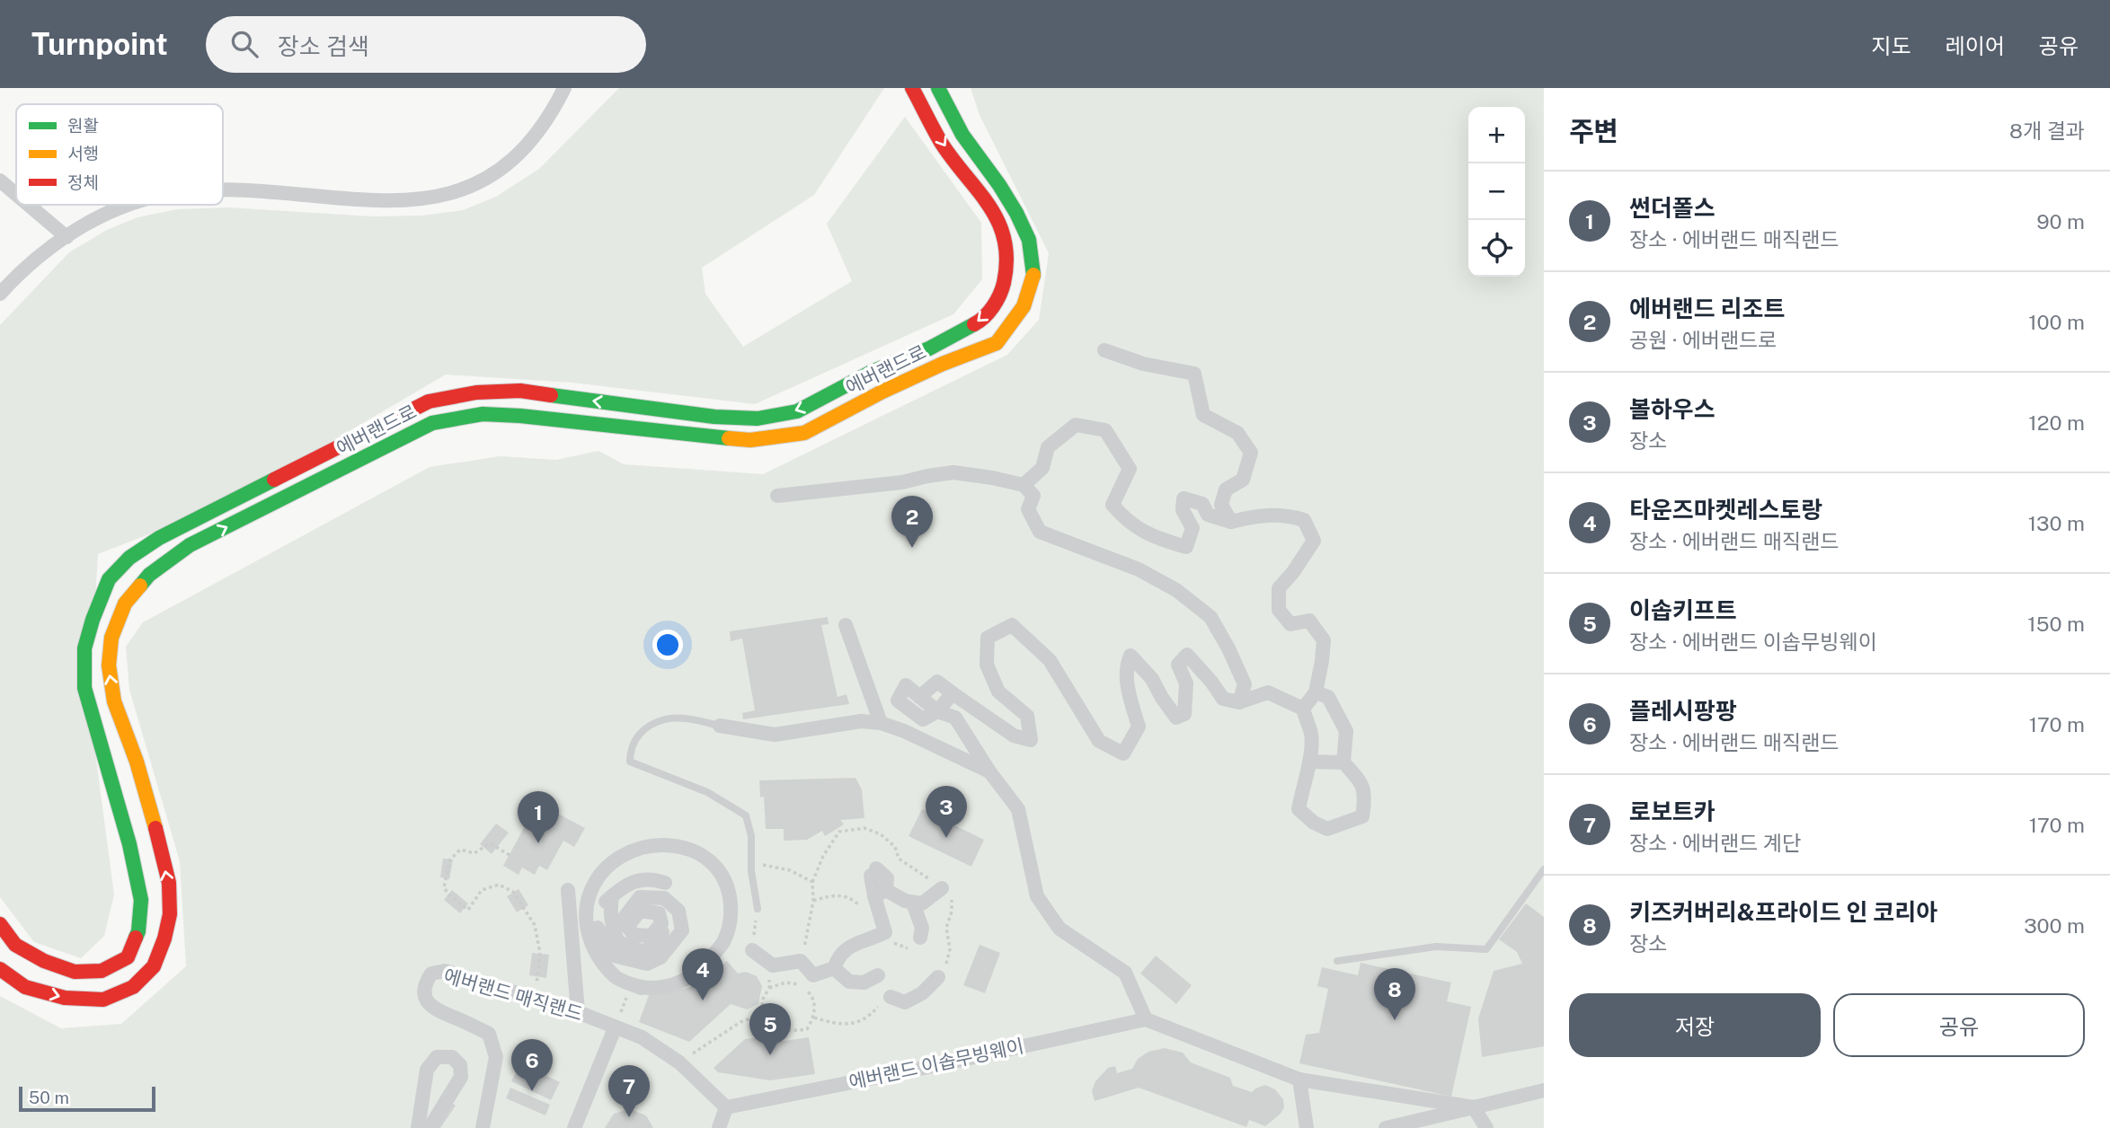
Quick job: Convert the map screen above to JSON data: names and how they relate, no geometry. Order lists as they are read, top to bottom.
{
  "streets": {
    "street": ["에버랜드로", "에버랜드 매직랜드", "에버랜드 이솝무빙웨이"]
  },
  "crossings": [
    ["에버랜드 매직랜드", "에버랜드 이솝무빙웨이"]
  ],
  "legend": ["원활", "서행", "정체"],
  "scale_bar": "50 m",
  "page": {
    "header": "Turnpoint",
    "search": "장소 검색",
    "nav": ["지도", "레이어", "공유"],
    "heading": ["주변", "8개 결과"],
    "map_buttons": ["+", "−"],
    "list": [
      {
        "mark": "1",
        "name": "썬더폴스",
        "note": "장소 · 에버랜드 매직랜드",
        "value": "90 m"
      },
      {
        "mark": "2",
        "name": "에버랜드 리조트",
        "note": "공원 · 에버랜드로",
        "value": "100 m"
      },
      {
        "mark": "3",
        "name": "볼하우스",
        "note": "장소",
        "value": "120 m"
      },
      {
        "mark": "4",
        "name": "타운즈마켓레스토랑",
        "note": "장소 · 에버랜드 매직랜드",
        "value": "130 m"
      },
      {
        "mark": "5",
        "name": "이솝키프트",
        "note": "장소 · 에버랜드 이솝무빙웨이",
        "value": "150 m"
      },
      {
        "mark": "6",
        "name": "플레시팡팡",
        "note": "장소 · 에버랜드 매직랜드",
        "value": "170 m"
      },
      {
        "mark": "7",
        "name": "로보트카",
        "note": "장소 · 에버랜드 계단",
        "value": "170 m"
      },
      {
        "mark": "8",
        "name": "키즈커버리&프라이드 인 코리아",
        "note": "장소",
        "value": "300 m"
      }
    ],
    "pins": [
      "2",
      "3",
      "1",
      "4",
      "8",
      "5",
      "6",
      "7"
    ],
    "buttons": ["저장", "공유"],
    "scale": "50 m"
  }
}
